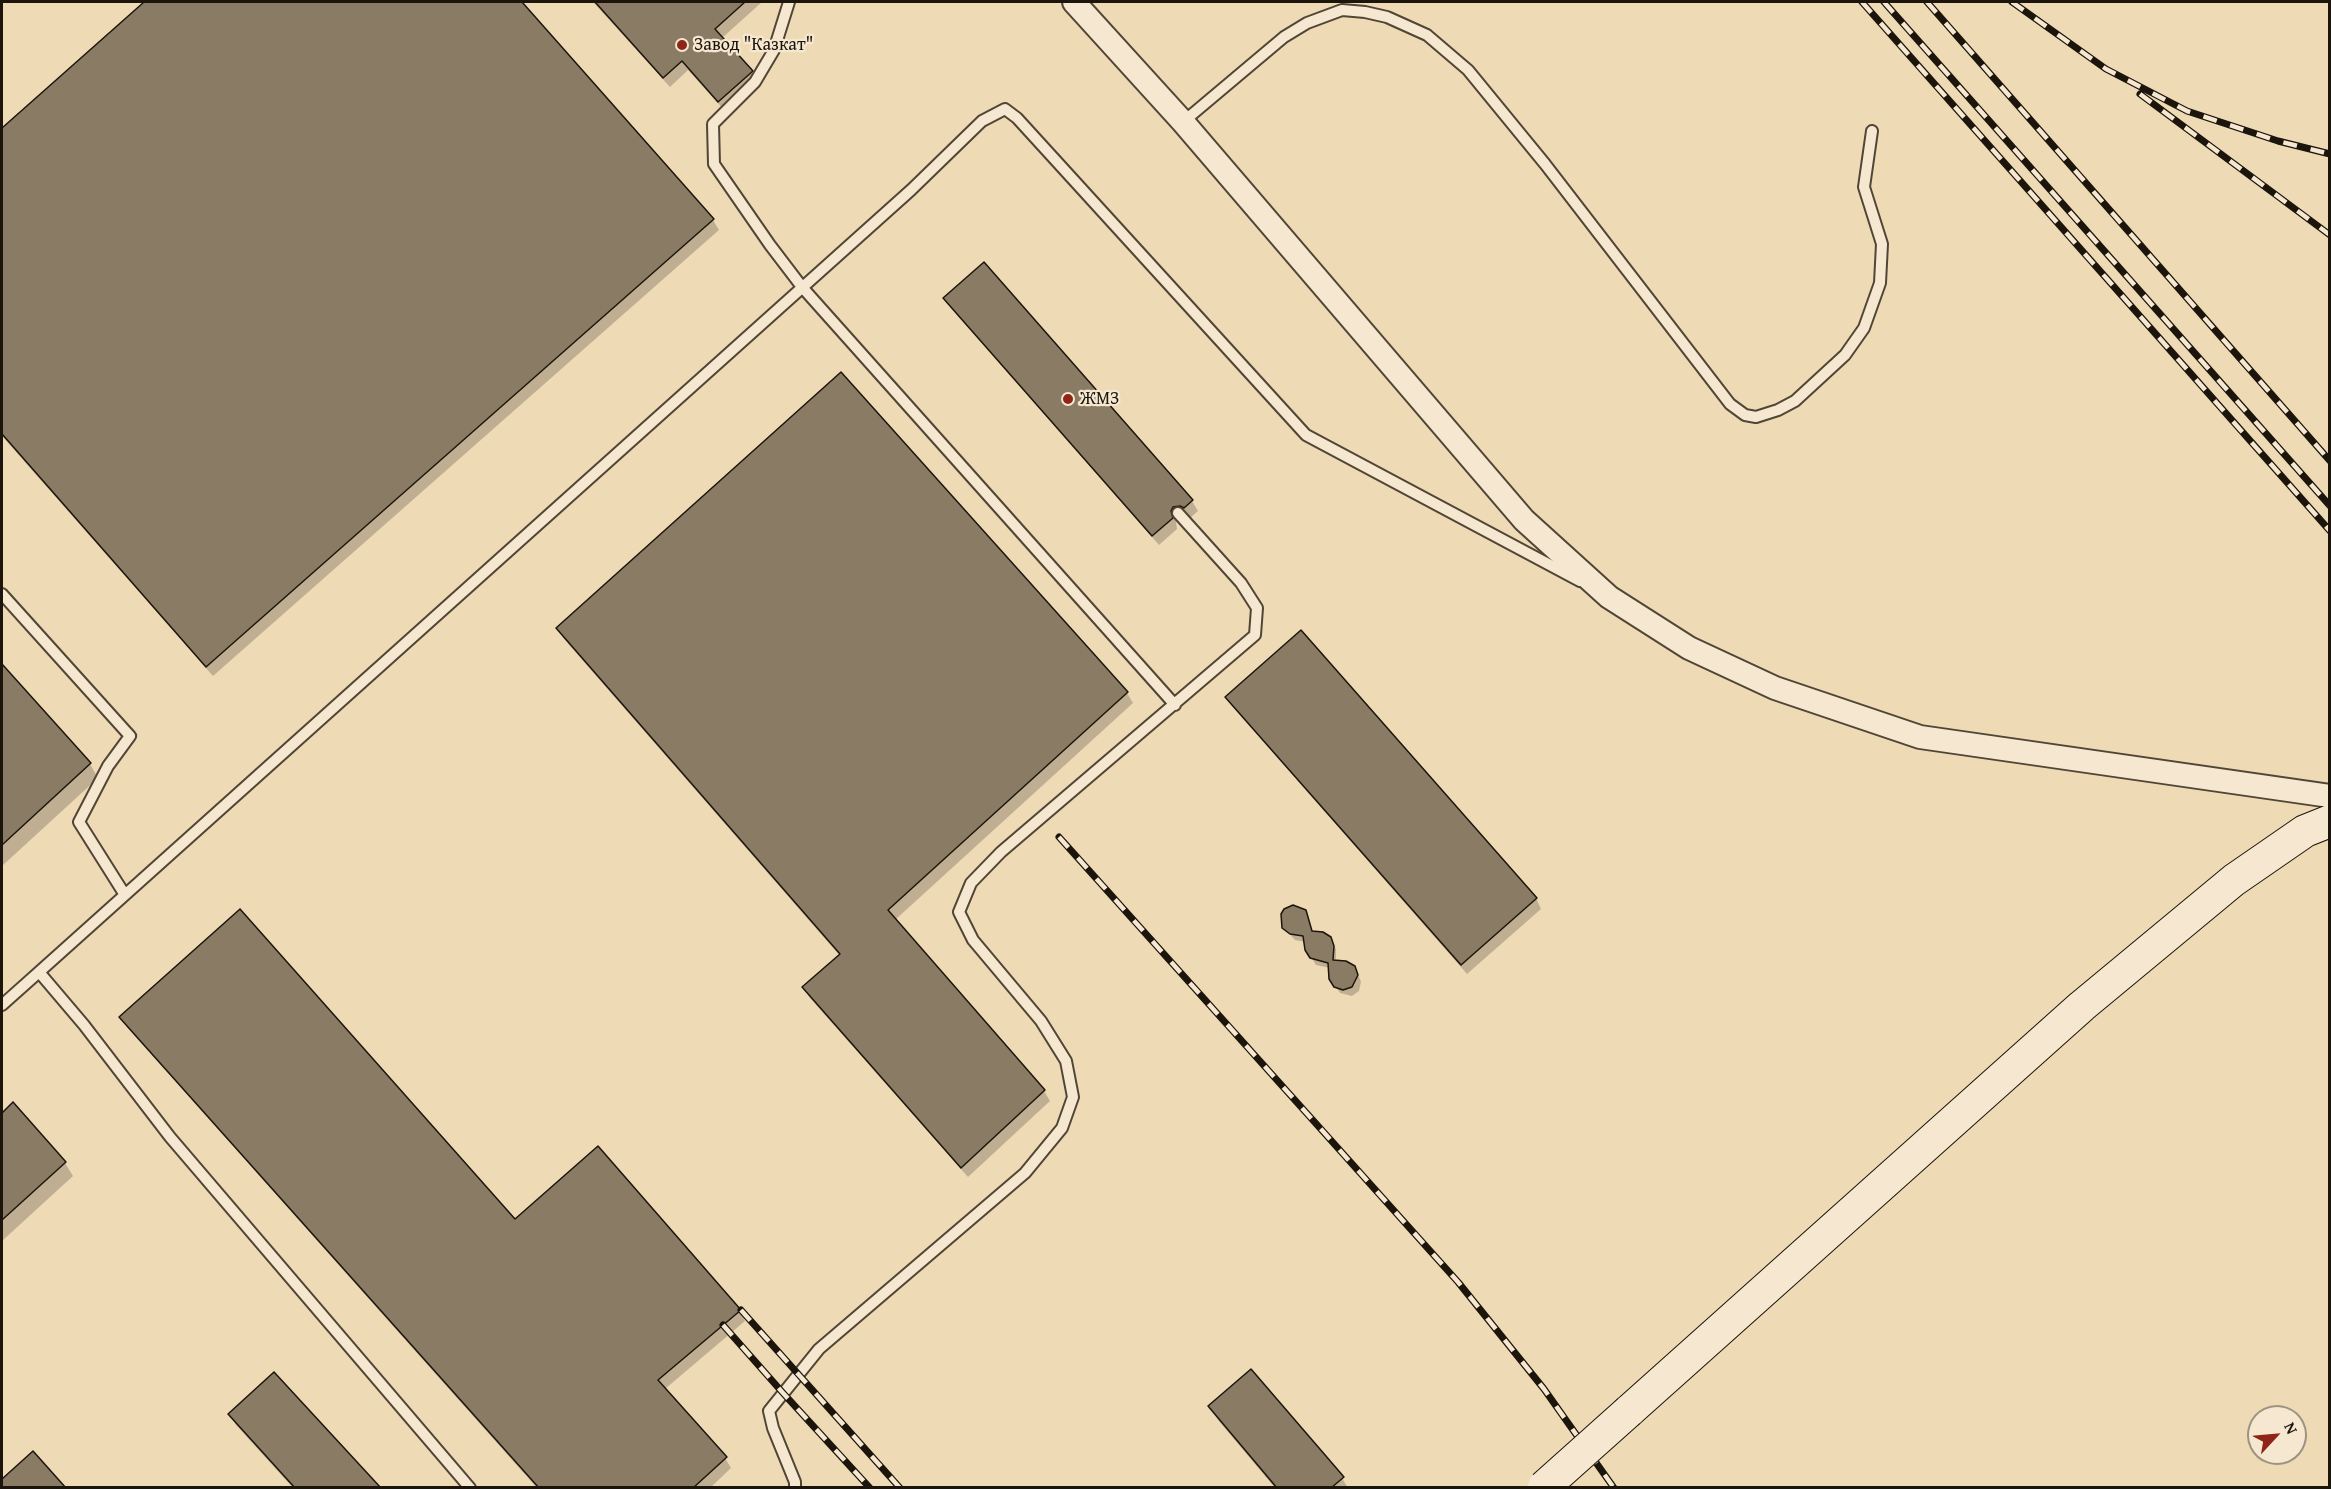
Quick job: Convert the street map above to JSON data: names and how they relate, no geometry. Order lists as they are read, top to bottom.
{
  "places": ["Завод \"Казкат\"", "ЖМЗ"],
  "north": "top right"
}
